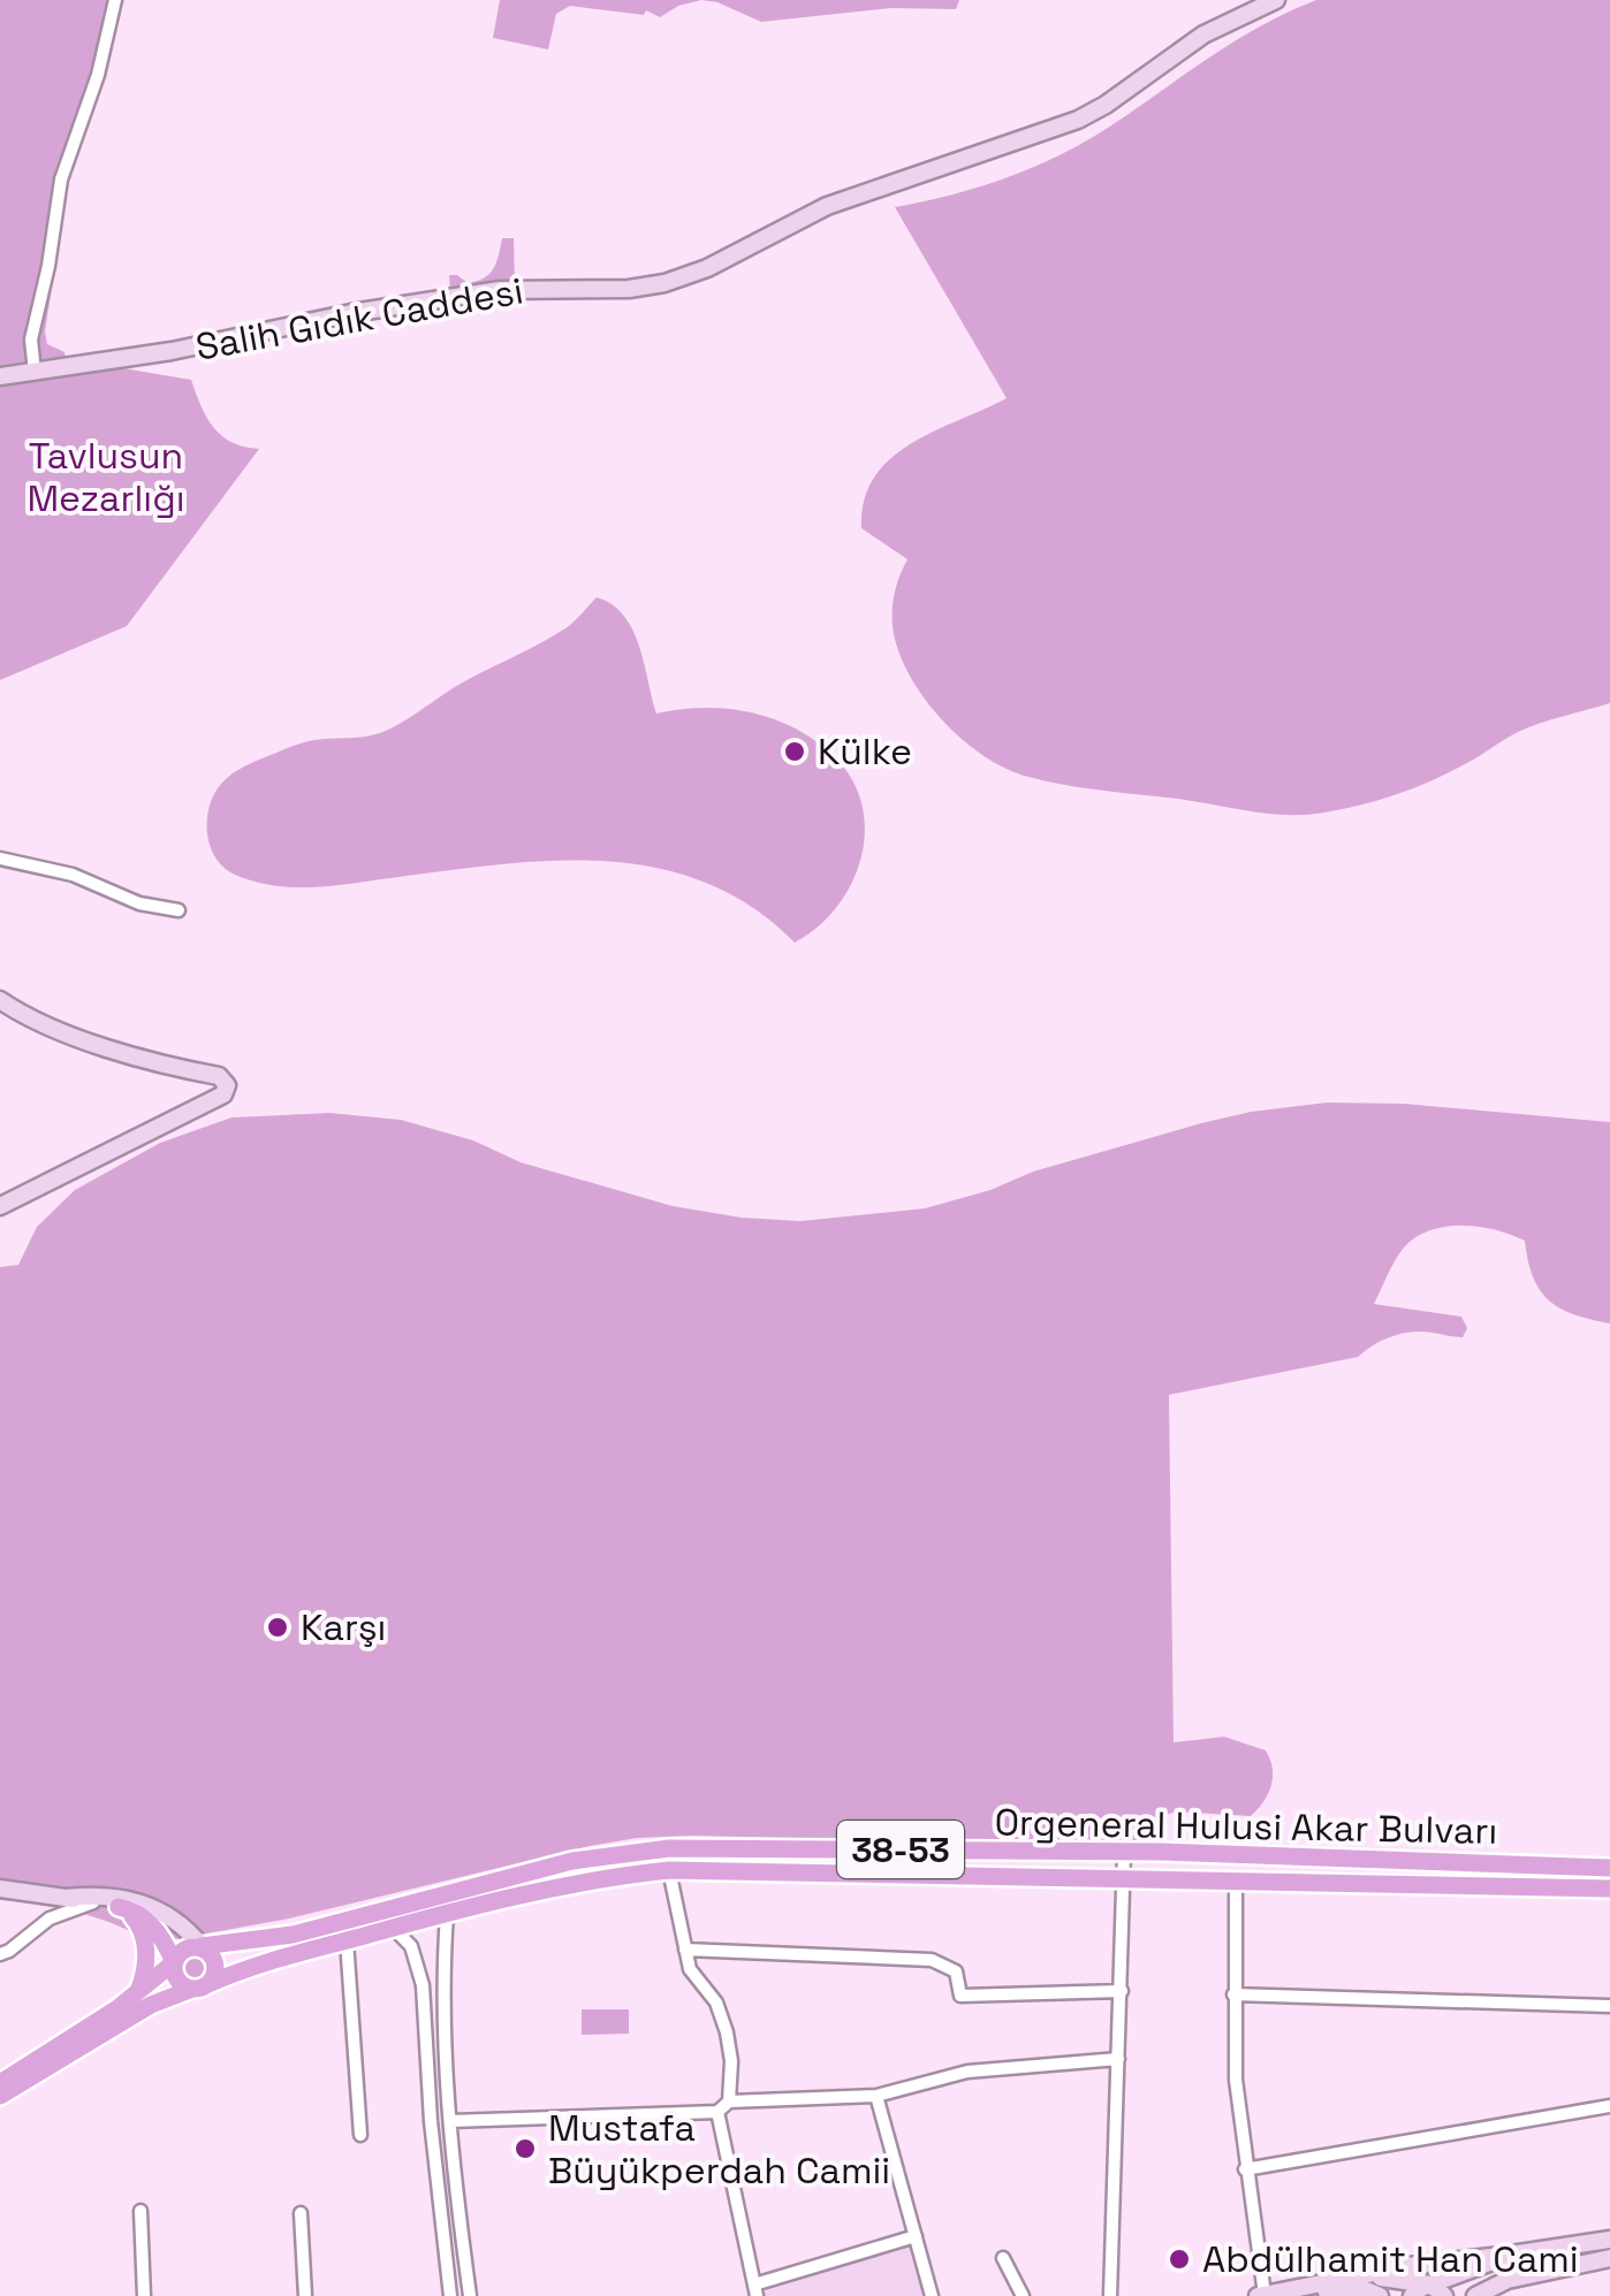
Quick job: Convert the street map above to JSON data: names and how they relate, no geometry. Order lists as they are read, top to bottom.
{
  "streets": {
    "main road": ["Orgeneral Hulusi Akar Bulvarı", "38-53"],
    "street": ["Salih Gıdık Caddesi"]
  },
  "parks": ["Tavlusun Mezarlığı"],
  "places": [
    "Külke",
    "Karşı",
    "Mustafa Büyükperdah Camii",
    "Abdülhamit Han Cami"
  ]
}
